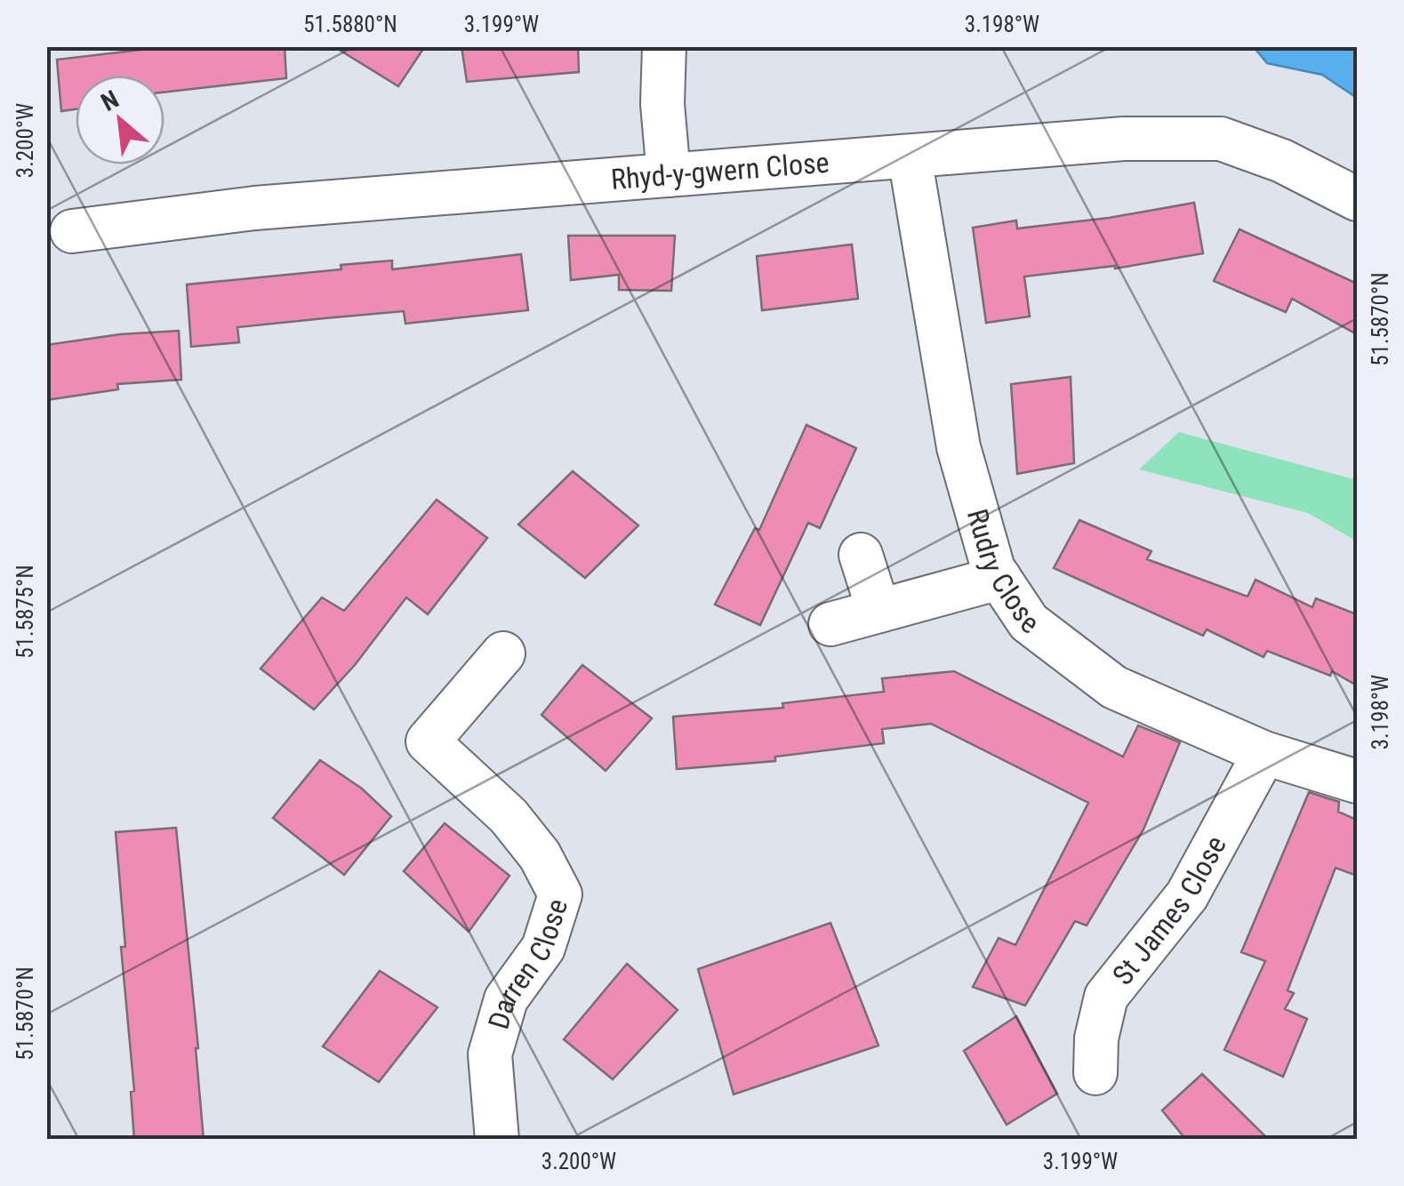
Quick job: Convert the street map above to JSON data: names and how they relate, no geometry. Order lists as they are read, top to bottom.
{
  "streets": {
    "street": [
      "Rhyd-y-gwern Close",
      "Rudry Close",
      "St James Close",
      "Darren Close"
    ]
  },
  "crossings": [
    ["Rhyd-y-gwern Close", "Rudry Close"],
    ["Rudry Close", "St James Close"]
  ],
  "north": "top left",
  "coordinates": [
    "51.5880°N",
    "3.199°W",
    "3.198°W",
    "3.200°W",
    "51.5870°N",
    "51.5875°N"
  ]
}
